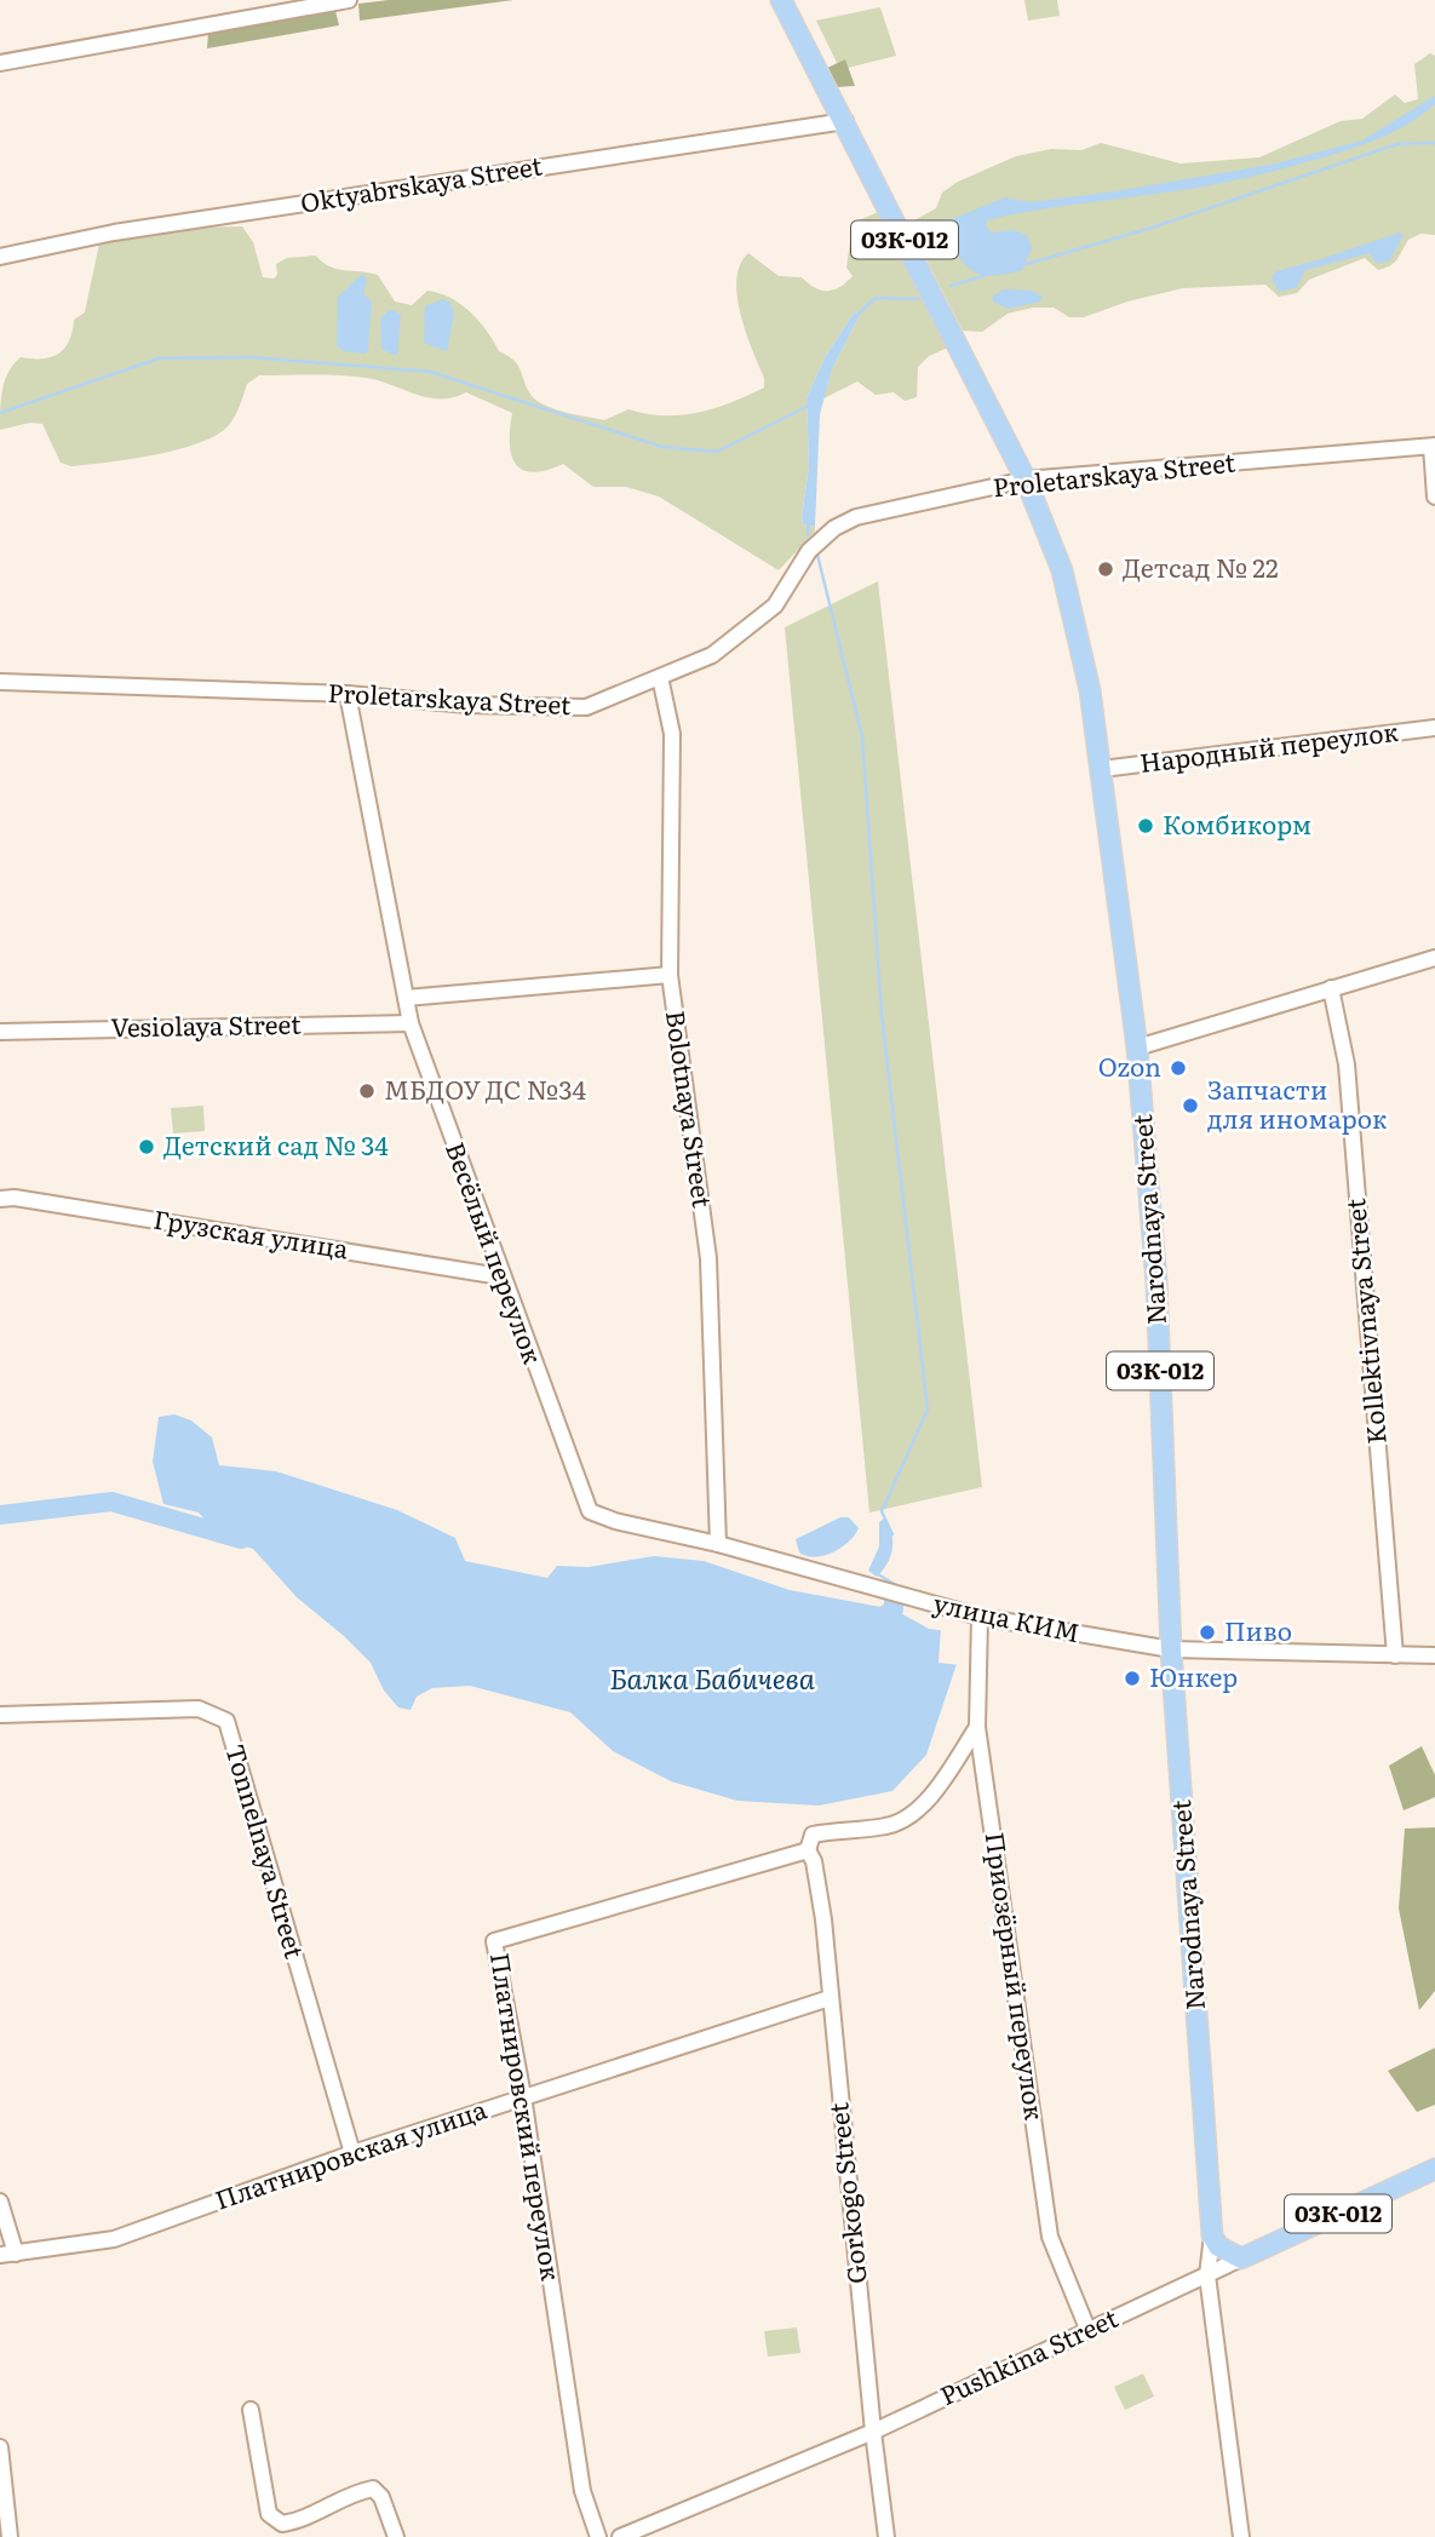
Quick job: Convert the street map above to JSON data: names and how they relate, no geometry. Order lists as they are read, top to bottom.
{
  "streets": {
    "main road": ["03К-012", "Narodnaya Street", "Pushkina Street"],
    "street": [
      "Oktyabrskaya Street",
      "Proletarskaya Street",
      "Народный переулок",
      "Vesiolaya Street",
      "Bolotnaya Street",
      "Грузская улица",
      "Весёлый переулок",
      "Kollektivnaya Street",
      "улица КИМ",
      "Tonnelnaya Street",
      "Приозёрный переулок",
      "Платнировский переулок",
      "Платнировская улица",
      "Gorkogo Street"
    ]
  },
  "crossings": [
    ["Oktyabrskaya Street", "03К-012"],
    ["03К-012", "Proletarskaya Street"],
    ["03К-012", "Narodnaya Street"],
    ["Proletarskaya Street", "Bolotnaya Street"],
    ["Proletarskaya Street", "Narodnaya Street"],
    ["Proletarskaya Street", "Весёлый переулок"],
    ["Народный переулок", "Narodnaya Street"],
    ["Vesiolaya Street", "Весёлый переулок"],
    ["Bolotnaya Street", "улица КИМ"],
    ["Narodnaya Street", "улица КИМ"],
    ["Грузская улица", "Весёлый переулок"],
    ["Весёлый переулок", "улица КИМ"],
    ["Kollektivnaya Street", "улица КИМ"],
    ["улица КИМ", "Приозёрный переулок"],
    ["Tonnelnaya Street", "Платнировская улица"],
    ["Приозёрный переулок", "Платнировский переулок"],
    ["Приозёрный переулок", "Pushkina Street"],
    ["Платнировский переулок", "Платнировская улица"],
    ["Платнировский переулок", "Gorkogo Street"],
    ["Платнировская улица", "Gorkogo Street"],
    ["Gorkogo Street", "Pushkina Street"]
  ],
  "water": ["Балка Бабичева"],
  "places": [
    "Детсад № 22",
    "Комбикорм",
    "Ozon",
    "МБДОУ ДС №34",
    "Запчасти для иномарок",
    "Детский сад № 34",
    "Пиво",
    "Юнкер"
  ]
}
